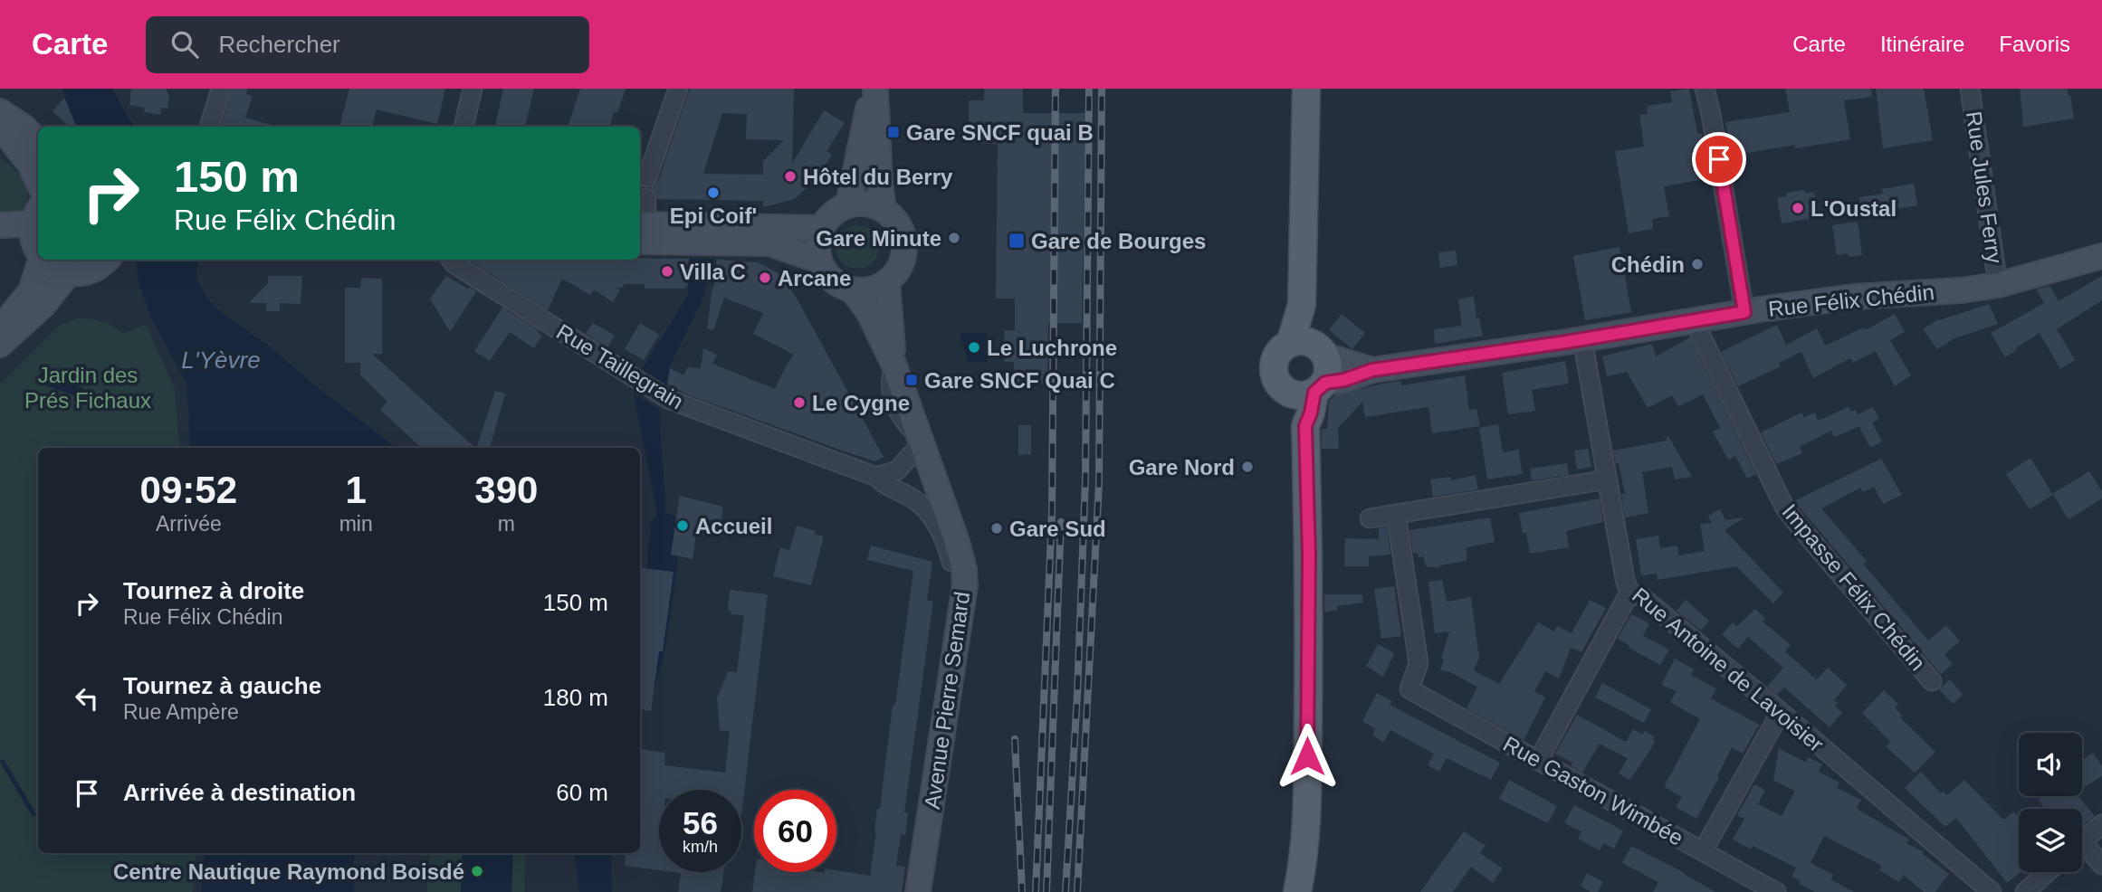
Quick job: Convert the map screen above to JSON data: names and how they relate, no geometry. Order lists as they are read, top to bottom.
{
  "streets": {
    "main road": ["Rue Félix Chédin", "Avenue Pierre Semard"],
    "street": [
      "Rue Jules Ferry",
      "Rue Taillegrain",
      "Impasse Félix Chédin",
      "Rue Antoine de Lavoisier",
      "Rue Gaston Wimbée"
    ]
  },
  "crossings": [
    ["Rue Jules Ferry", "Rue Félix Chédin"],
    ["Rue Félix Chédin", "Impasse Félix Chédin"],
    ["Rue Félix Chédin", "Rue Antoine de Lavoisier"],
    ["Rue Taillegrain", "Avenue Pierre Semard"]
  ],
  "water": ["L'Yèvre"],
  "parks": ["Jardin des Prés Fichaux"],
  "places": {
    "transit": ["Gare SNCF quai B", "Gare de Bourges", "Gare SNCF Quai C"],
    "other": [
      "Hôtel du Berry",
      "Epi Coif'",
      "L'Oustal",
      "Gare Minute",
      "Chédin",
      "Villa C",
      "Arcane",
      "Le Luchrone",
      "Le Cygne",
      "Gare Nord",
      "Accueil",
      "Gare Sud",
      "Centre Nautique Raymond Boisdé"
    ]
  },
  "page": {
    "header": "Carte",
    "search": "Rechercher",
    "nav": ["Carte", "Itinéraire", "Favoris"],
    "turn": ["150 m", "Rue Félix Chédin"],
    "eta": [
      "09:52",
      "Arrivée",
      "1",
      "min",
      "390",
      "m"
    ],
    "list": [
      {
        "name": "Tournez à droite",
        "note": "Rue Félix Chédin",
        "value": "150 m"
      },
      {
        "name": "Tournez à gauche",
        "note": "Rue Ampère",
        "value": "180 m"
      },
      {
        "name": "Arrivée à destination",
        "value": "60 m"
      }
    ],
    "speed": "56 km/h",
    "limit": "60"
  }
}
